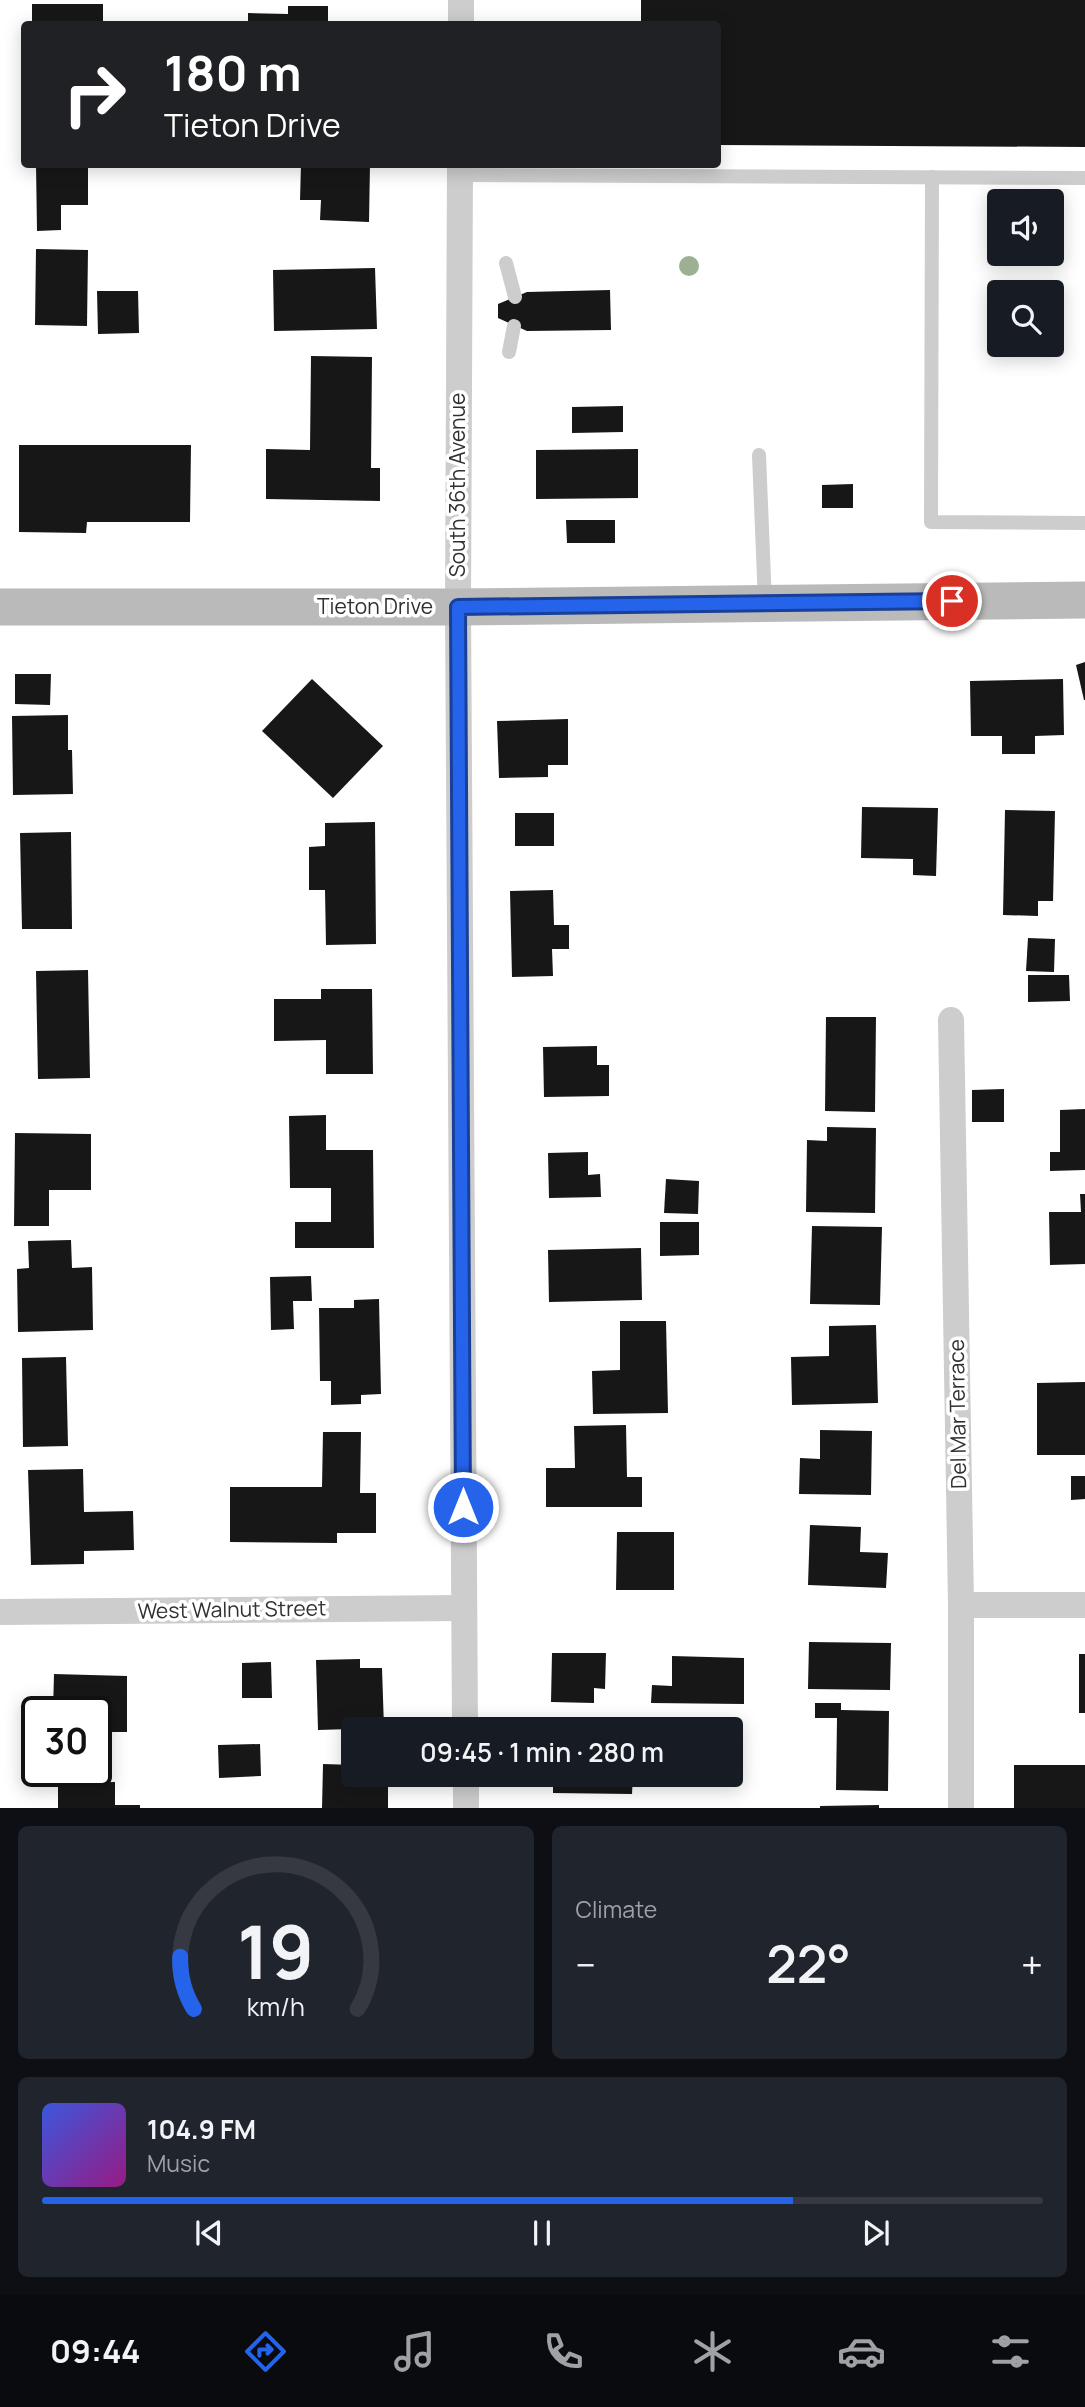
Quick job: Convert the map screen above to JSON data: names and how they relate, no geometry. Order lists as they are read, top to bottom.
{
  "streets": {
    "main road": ["Tieton Drive"],
    "street": ["South 36th Avenue", "Del Mar Terrace", "West Walnut Street"]
  },
  "crossings": [
    ["South 36th Avenue", "Tieton Drive"],
    ["South 36th Avenue", "West Walnut Street"]
  ],
  "page": {
    "turn": ["180 m", "Tieton Drive"],
    "limit": "30",
    "trip": "09:45 · 1 min · 280 m",
    "tile": "Climate",
    "heat": ["−", "22°", "+"],
    "song": ["104.9 FM", "Music"],
    "tabs": "09:44",
    "gauge": ["19", "km/h"]
  }
}
